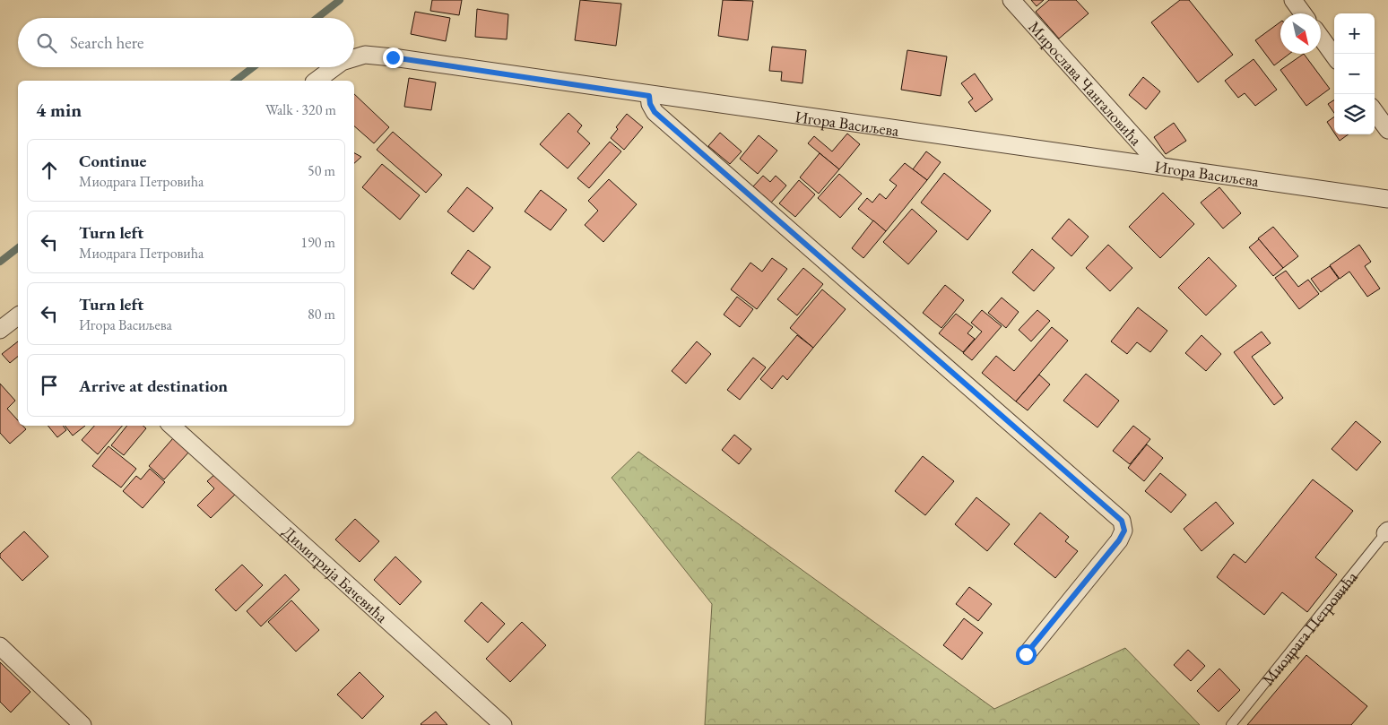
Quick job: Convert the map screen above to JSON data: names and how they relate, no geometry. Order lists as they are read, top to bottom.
{
  "streets": {
    "street": ["Мирослава Чангаловића", "Игора Васиљева", "Димитрија Бачевића"],
    "lane": ["Миодрага Петровића"]
  },
  "crossings": [
    ["Мирослава Чангаловића", "Игора Васиљева"]
  ],
  "north": "bottom right",
  "page": {
    "map_buttons": ["+", "−"],
    "search": "Search here",
    "heading": ["4 min", "Walk · 320 m"],
    "list": [
      ["Continue", "Миодрага Петровића", "50 m"],
      ["Turn left", "Миодрага Петровића", "190 m"],
      ["Turn left", "Игора Васиљева", "80 m"],
      "Arrive at destination"
    ]
  }
}
